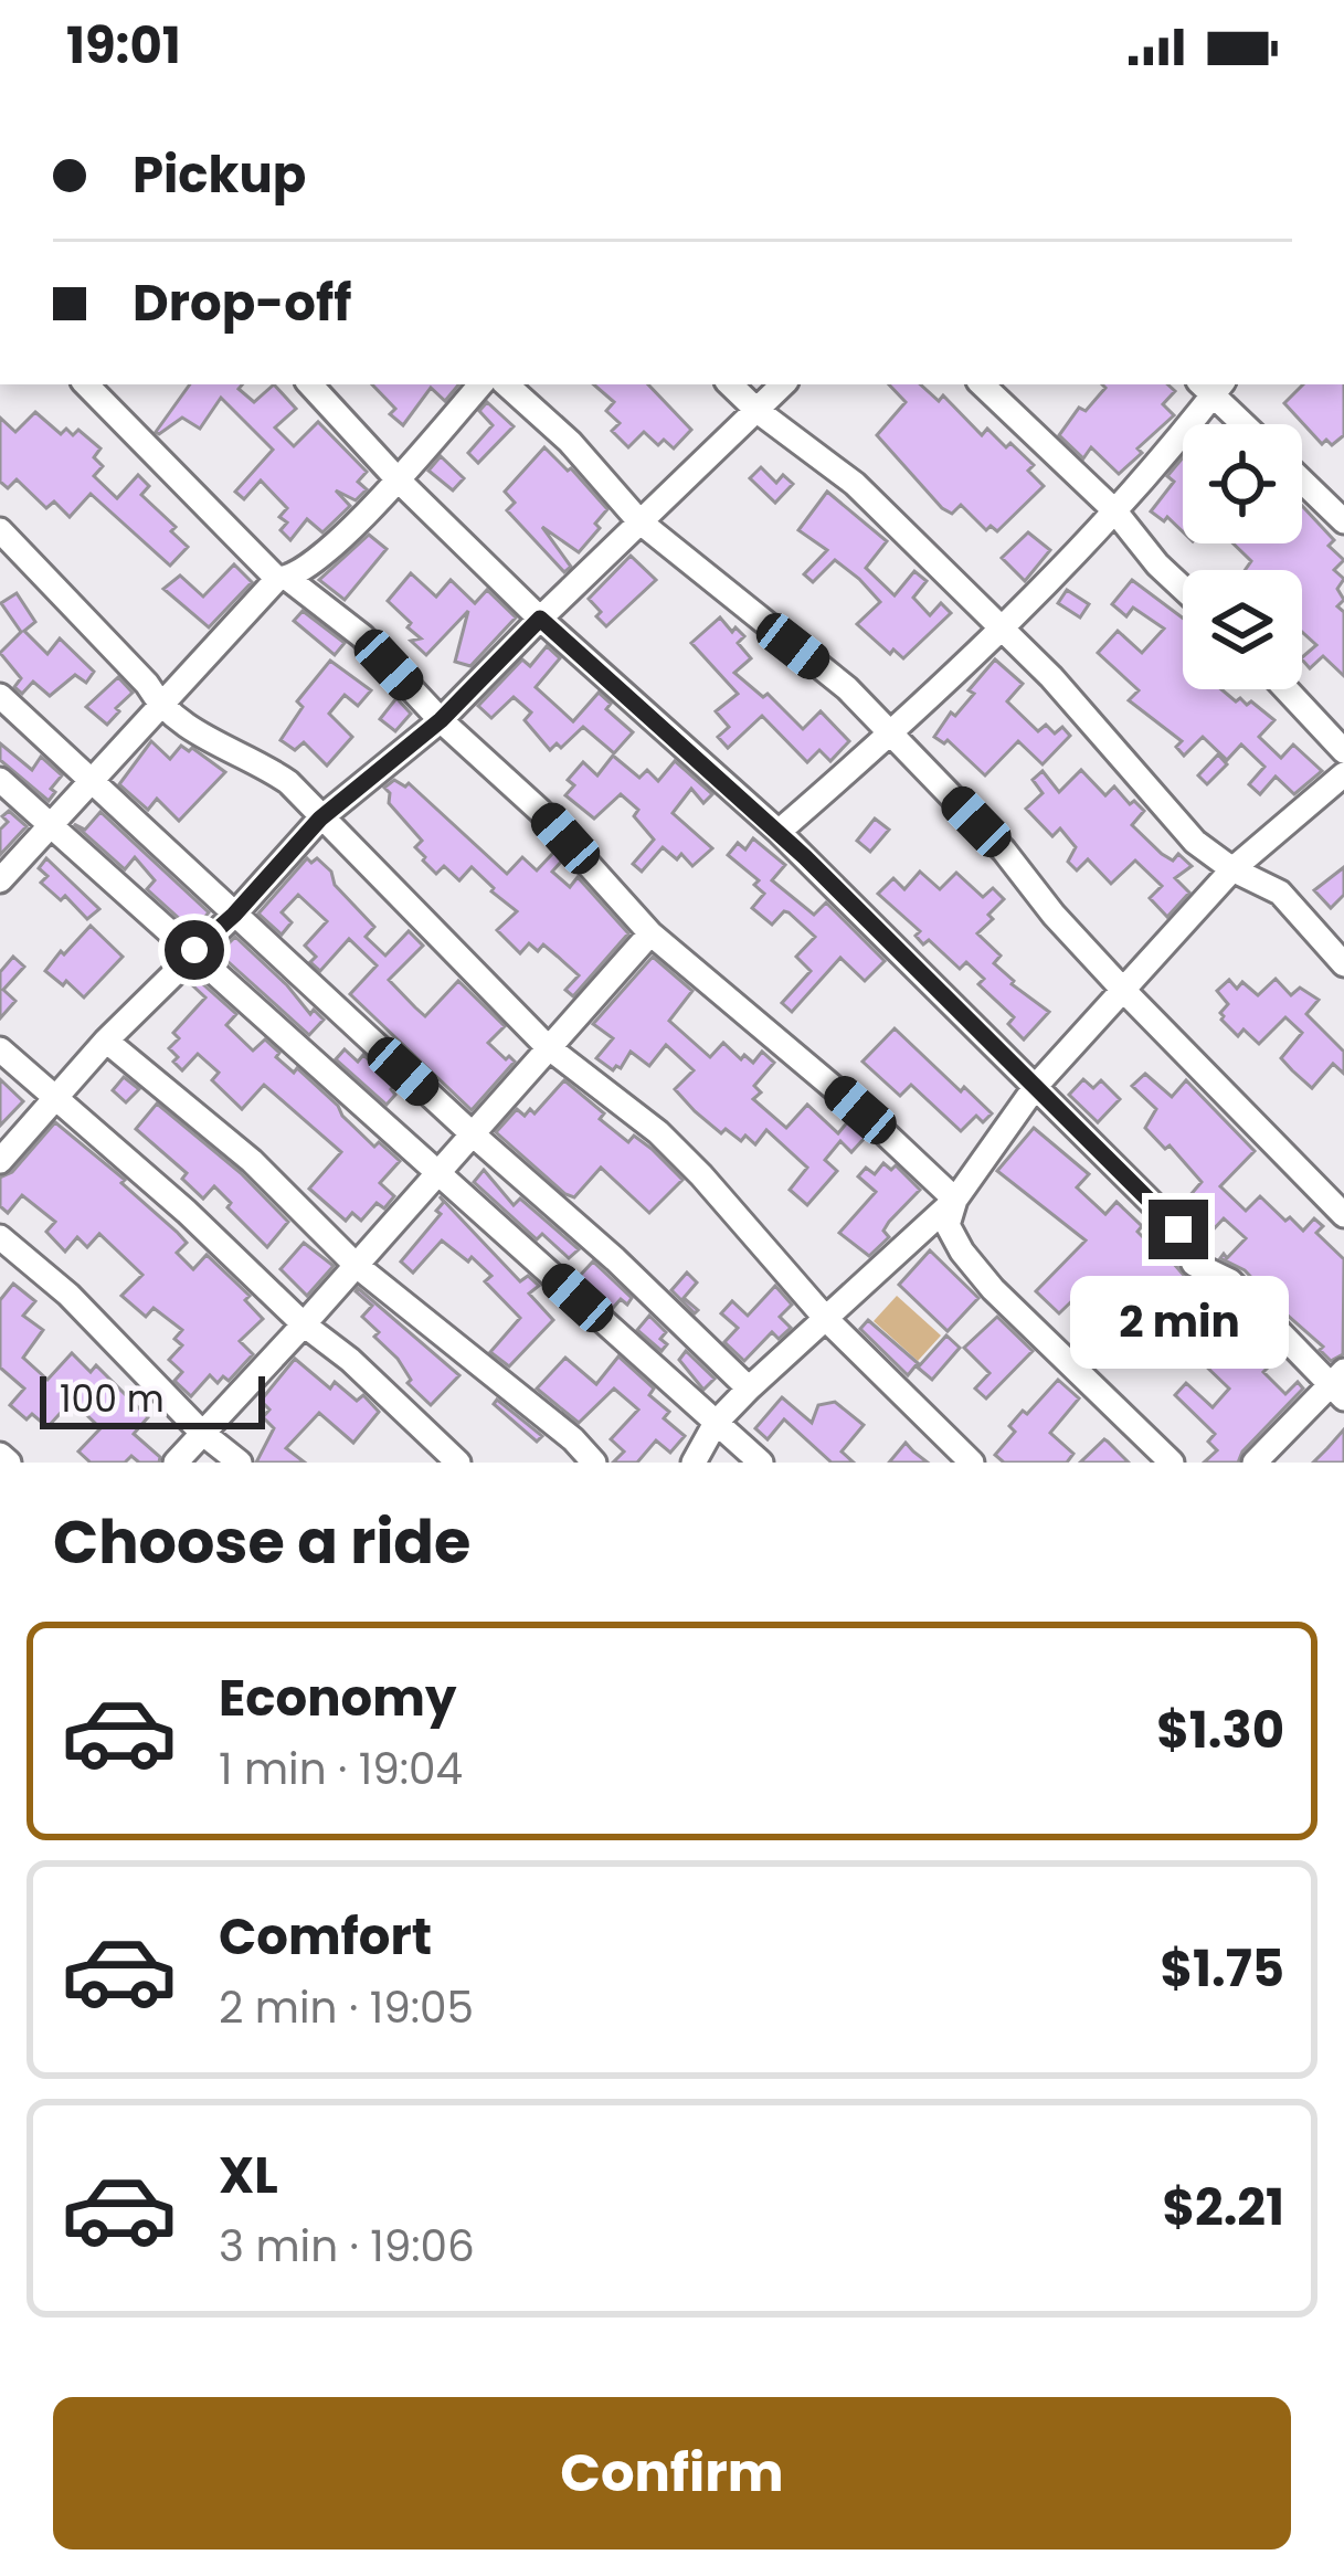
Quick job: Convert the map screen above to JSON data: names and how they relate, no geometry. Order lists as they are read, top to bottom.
{
  "scale_bar": "100 m",
  "page": {
    "status": "19:01",
    "banner": ["Pickup", "Drop-off"],
    "bubble": "2 min",
    "scale": "100 m",
    "heading": "Choose a ride",
    "list": [
      {
        "name": "Economy",
        "note": "1 min · 19:04",
        "value": "$1.30"
      },
      {
        "name": "Comfort",
        "note": "2 min · 19:05",
        "value": "$1.75"
      },
      {
        "name": "XL",
        "note": "3 min · 19:06",
        "value": "$2.21"
      }
    ],
    "buttons": "Confirm"
  }
}
